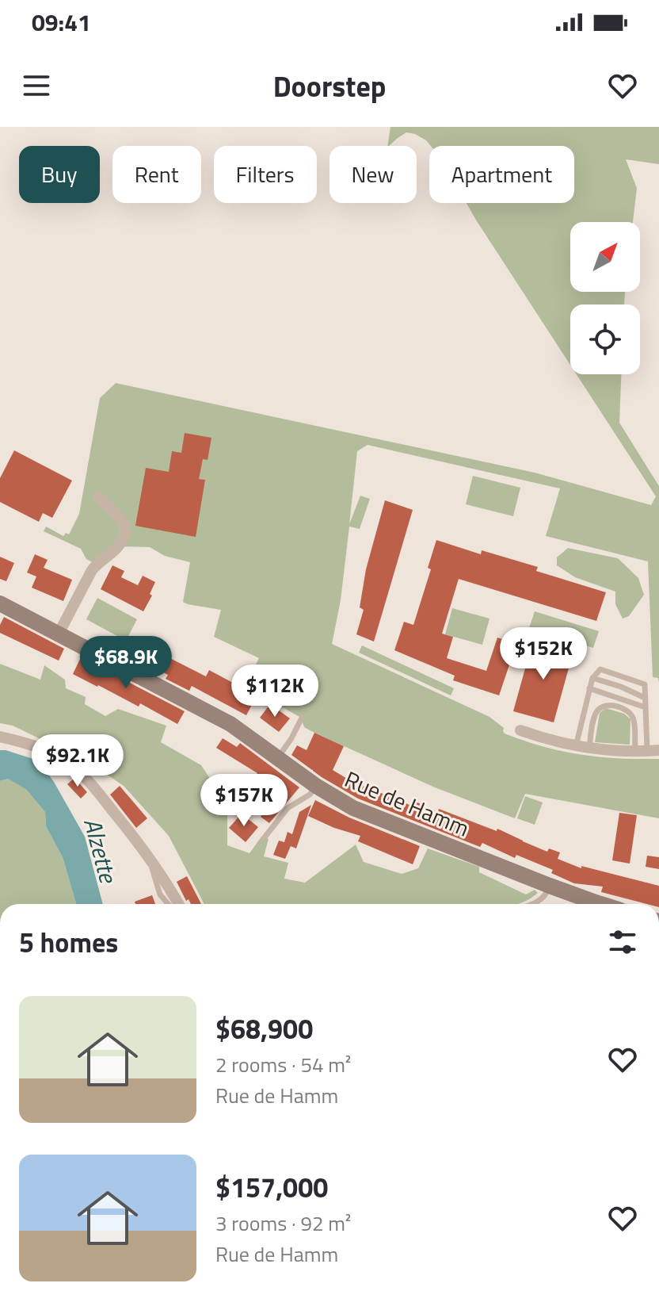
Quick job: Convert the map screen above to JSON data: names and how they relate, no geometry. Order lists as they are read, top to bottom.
{
  "streets": {
    "main road": ["Rue de Hamm"]
  },
  "water": ["Alzette"],
  "north": "top right",
  "page": {
    "status": "09:41",
    "header": "Doorstep",
    "chip": [
      "Buy",
      "Rent",
      "Filters",
      "New",
      "Apartment"
    ],
    "price": [
      "$152K",
      "$68.9K",
      "$112K",
      "$92.1K",
      "$157K"
    ],
    "heading": "5 homes",
    "list": [
      {
        "name": "$68,900",
        "note": "2 rooms · 54 m² · Rue de Hamm"
      },
      {
        "name": "$157,000",
        "note": "3 rooms · 92 m² · Rue de Hamm"
      }
    ]
  }
}
